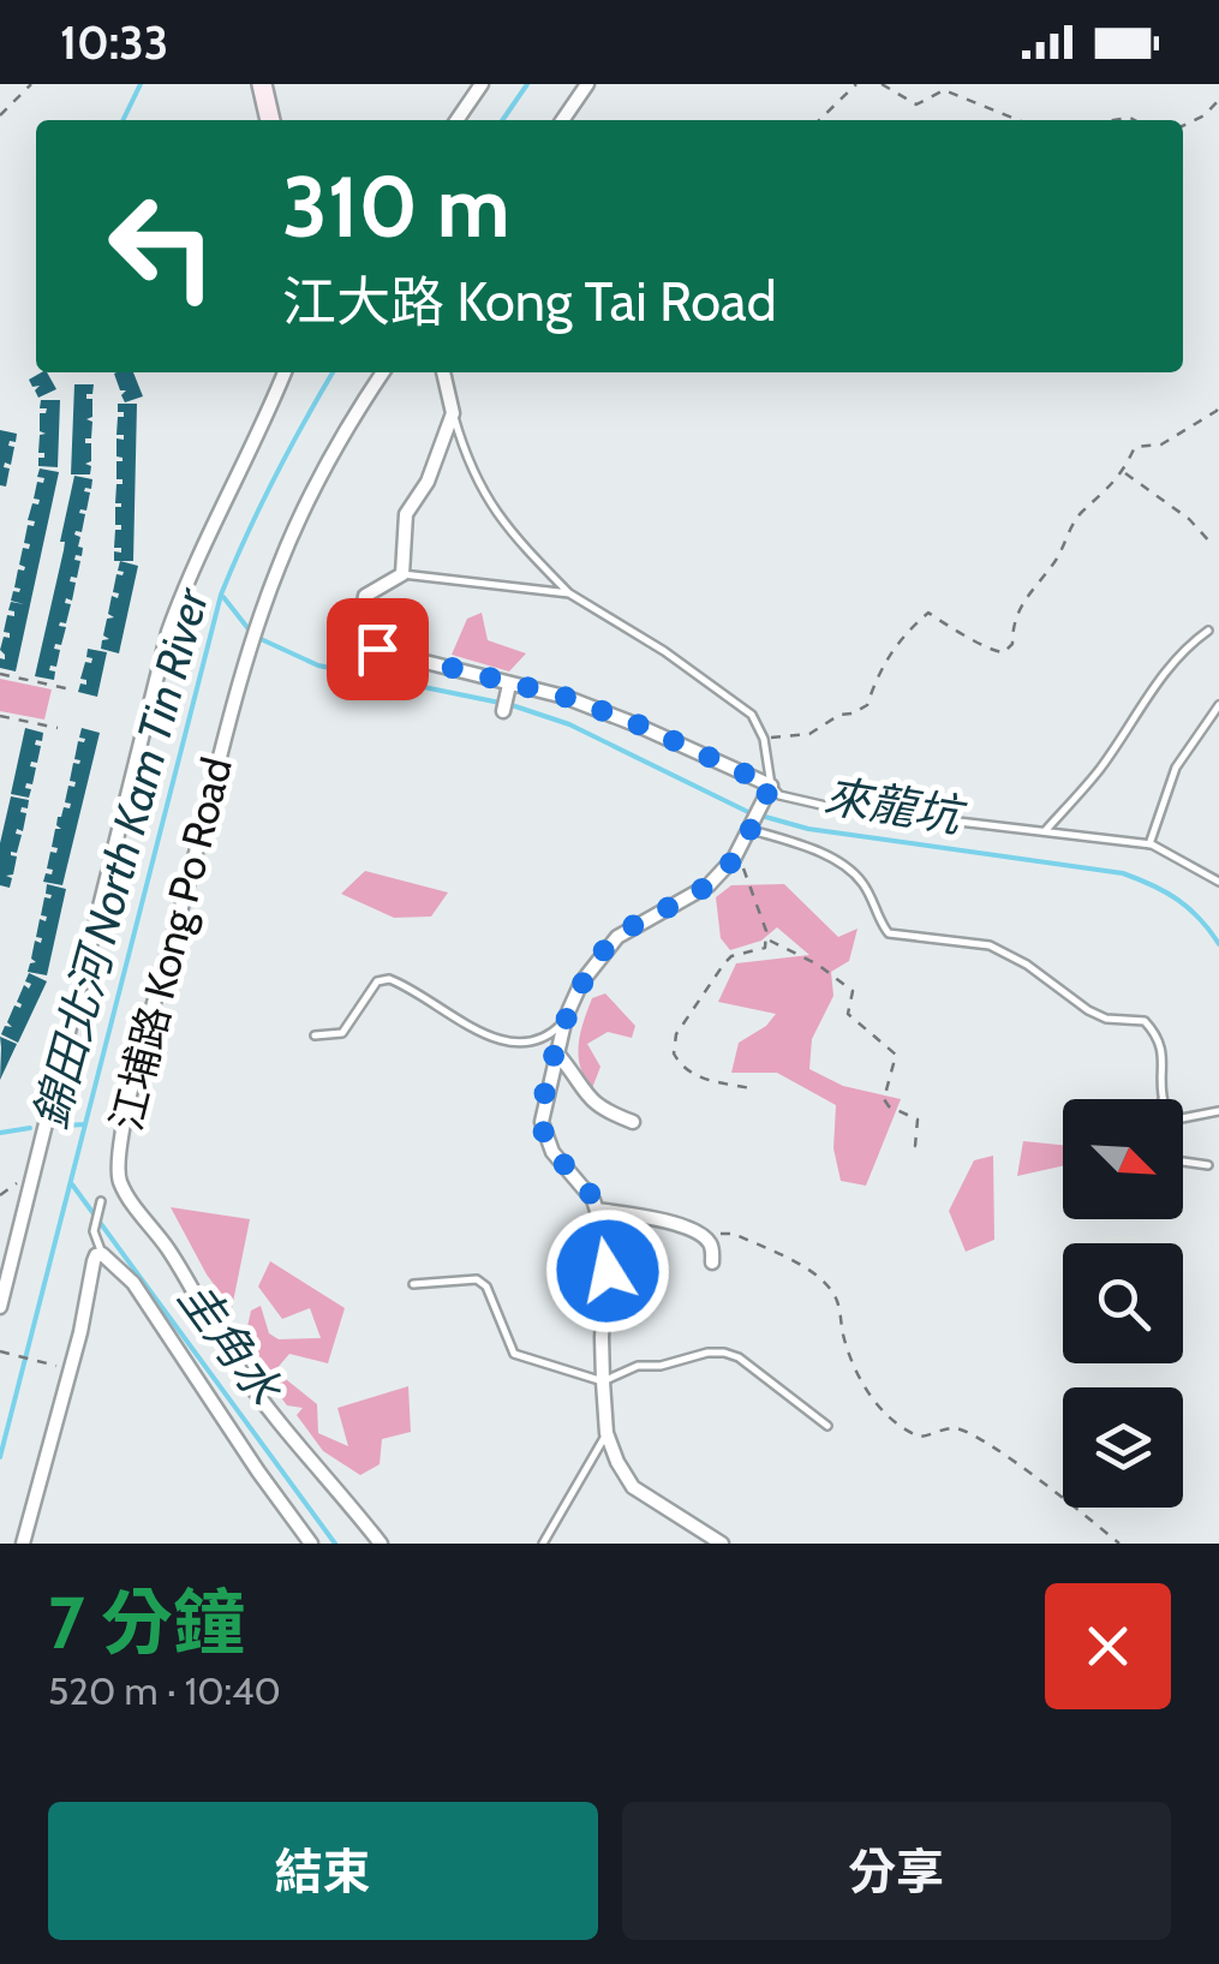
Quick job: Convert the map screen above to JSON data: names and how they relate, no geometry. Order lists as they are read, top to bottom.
{
  "streets": {
    "street": ["江埔路 Kong Po Road"]
  },
  "water": ["來龍坑", "錦田北河 North Kam Tin River", "圭角水"],
  "north": "bottom right",
  "page": {
    "status": "10:33",
    "turn": ["310 m", "江大路 Kong Tai Road"],
    "heading": ["7 分鐘", "520 m · 10:40"],
    "buttons": ["結束", "分享"]
  }
}
